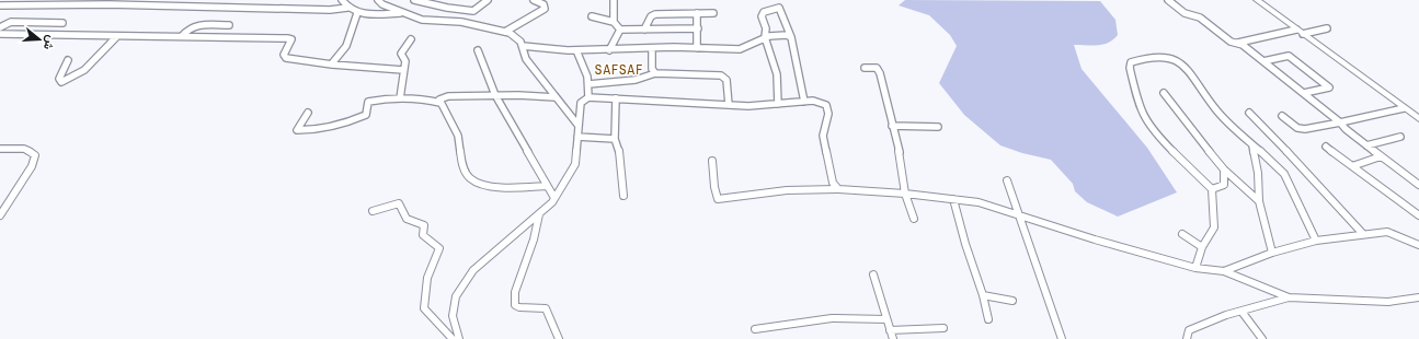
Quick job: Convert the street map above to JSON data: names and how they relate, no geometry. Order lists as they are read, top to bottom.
{
  "districts": ["SAFSAF"],
  "north": "right"
}
